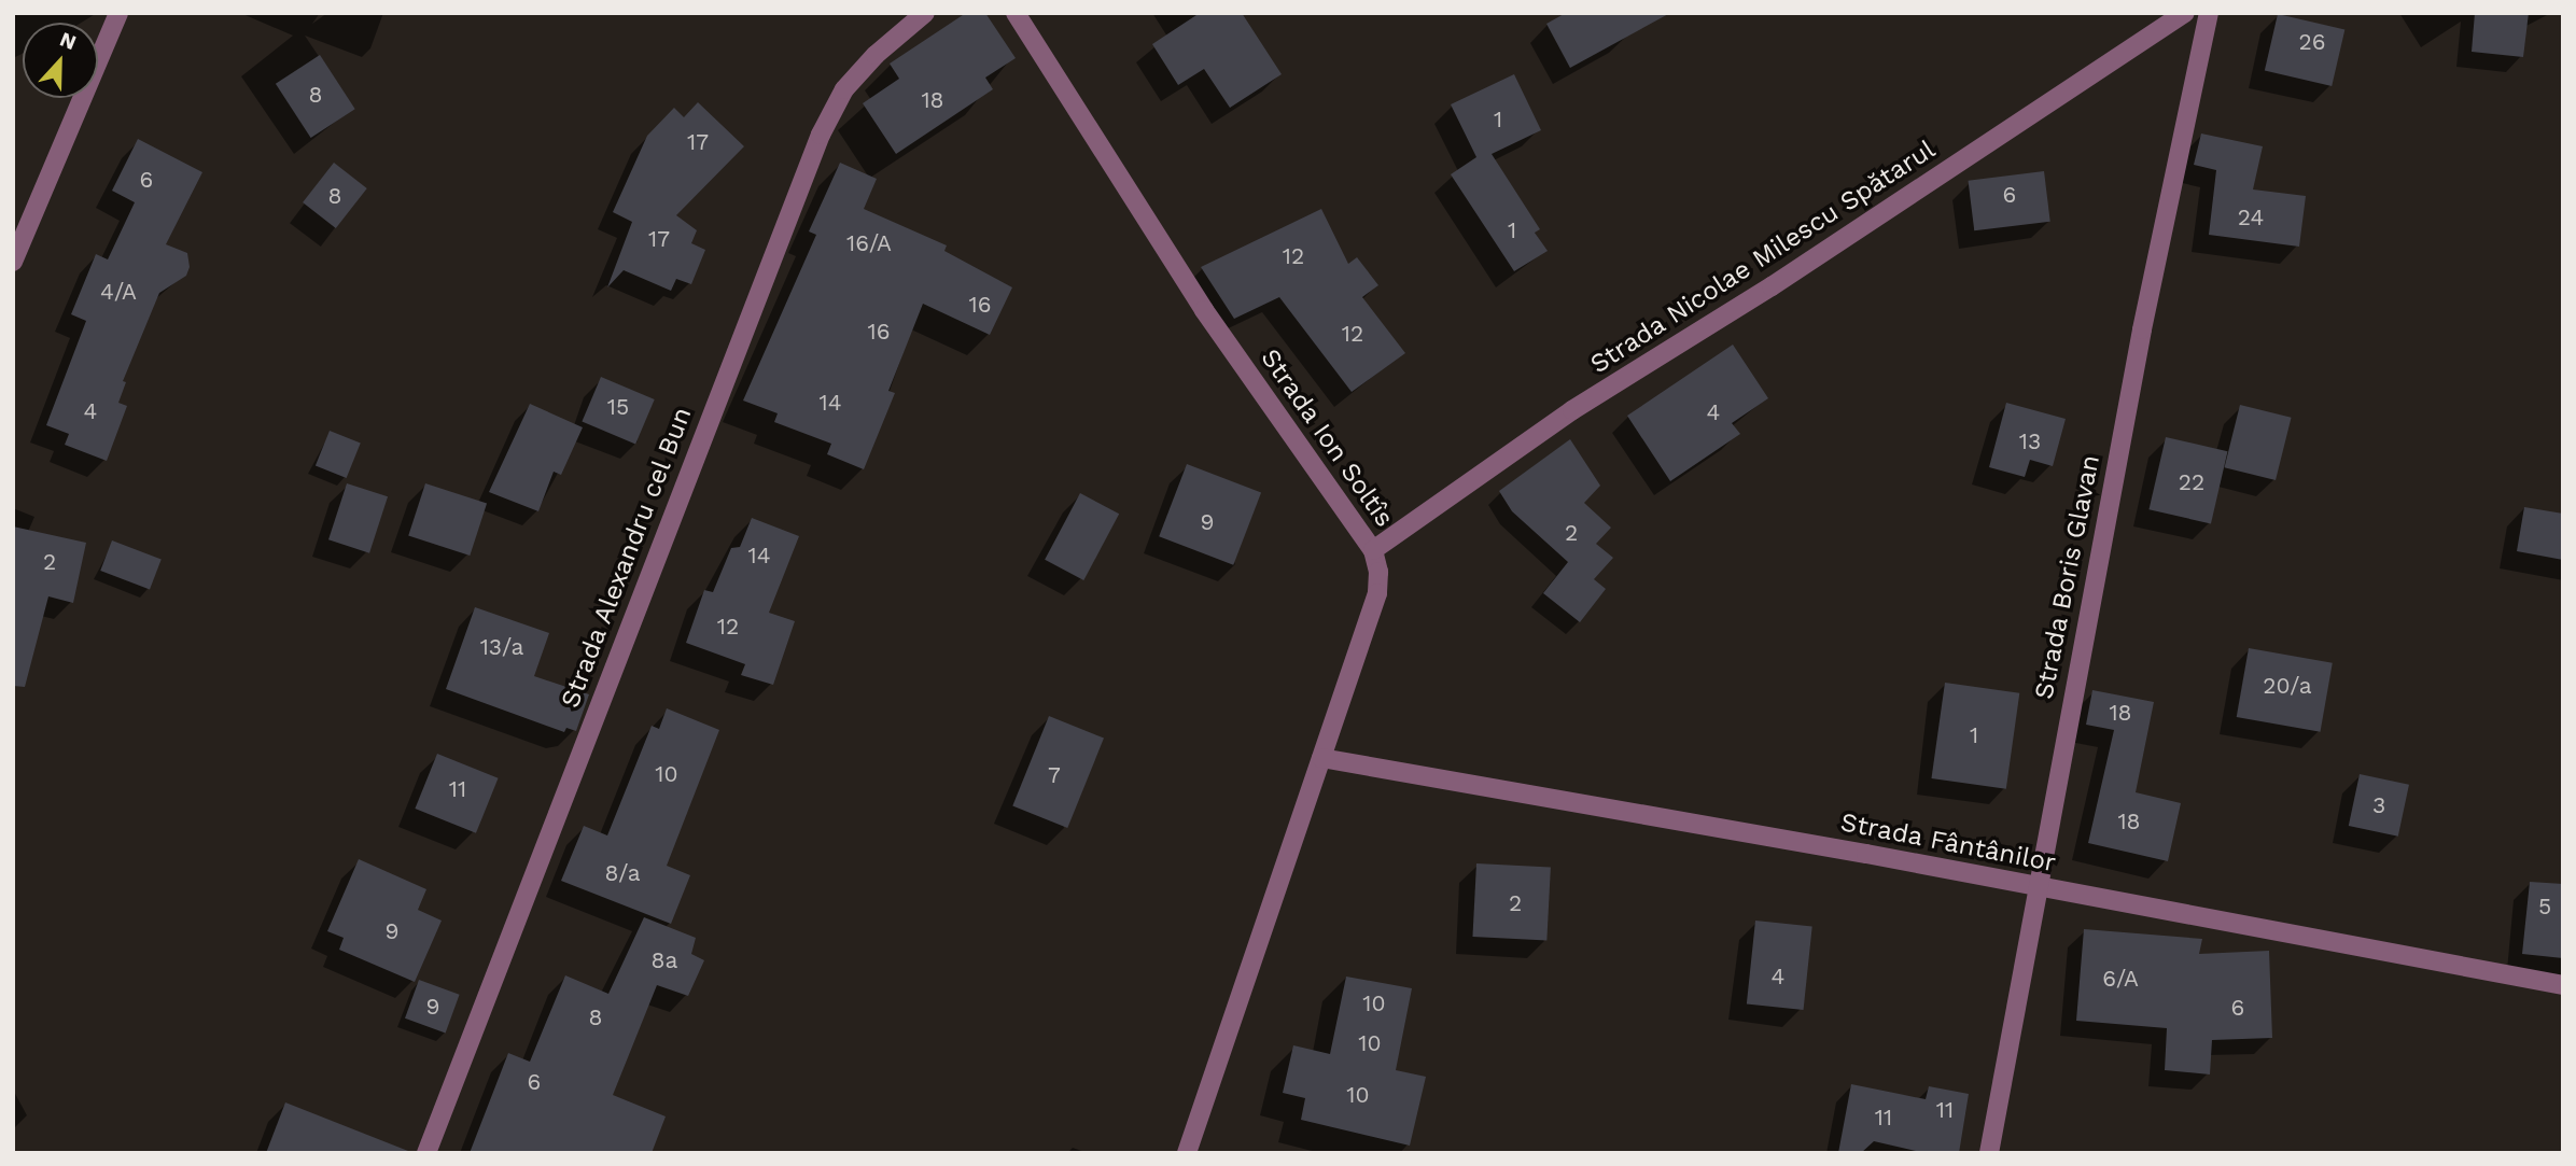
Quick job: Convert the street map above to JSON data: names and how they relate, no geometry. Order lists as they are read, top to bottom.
{
  "streets": {
    "street": [
      "Strada Nicolae Milescu Spătarul",
      "Strada Ion Soltîs",
      "Strada Alexandru cel Bun",
      "Strada Boris Glavan",
      "Strada Fântânilor"
    ]
  },
  "crossings": [
    ["Strada Nicolae Milescu Spătarul", "Strada Ion Soltîs"],
    ["Strada Ion Soltîs", "Strada Fântânilor"],
    ["Strada Boris Glavan", "Strada Fântânilor"]
  ],
  "house_numbers": [
    "26",
    "8",
    "18",
    "1",
    "17",
    "6",
    "6",
    "8",
    "24",
    "1",
    "17",
    "16/A",
    "12",
    "4/A",
    "16",
    "16",
    "12",
    "14",
    "15",
    "4",
    "4",
    "13",
    "22",
    "9",
    "2",
    "14",
    "2",
    "12",
    "13/a",
    "20/a",
    "18",
    "1",
    "10",
    "7",
    "11",
    "3",
    "18",
    "8/a",
    "2",
    "5",
    "9",
    "8a",
    "4",
    "6/A",
    "10",
    "9",
    "6",
    "8",
    "10",
    "6",
    "10",
    "11",
    "11"
  ],
  "north": "top"
}
